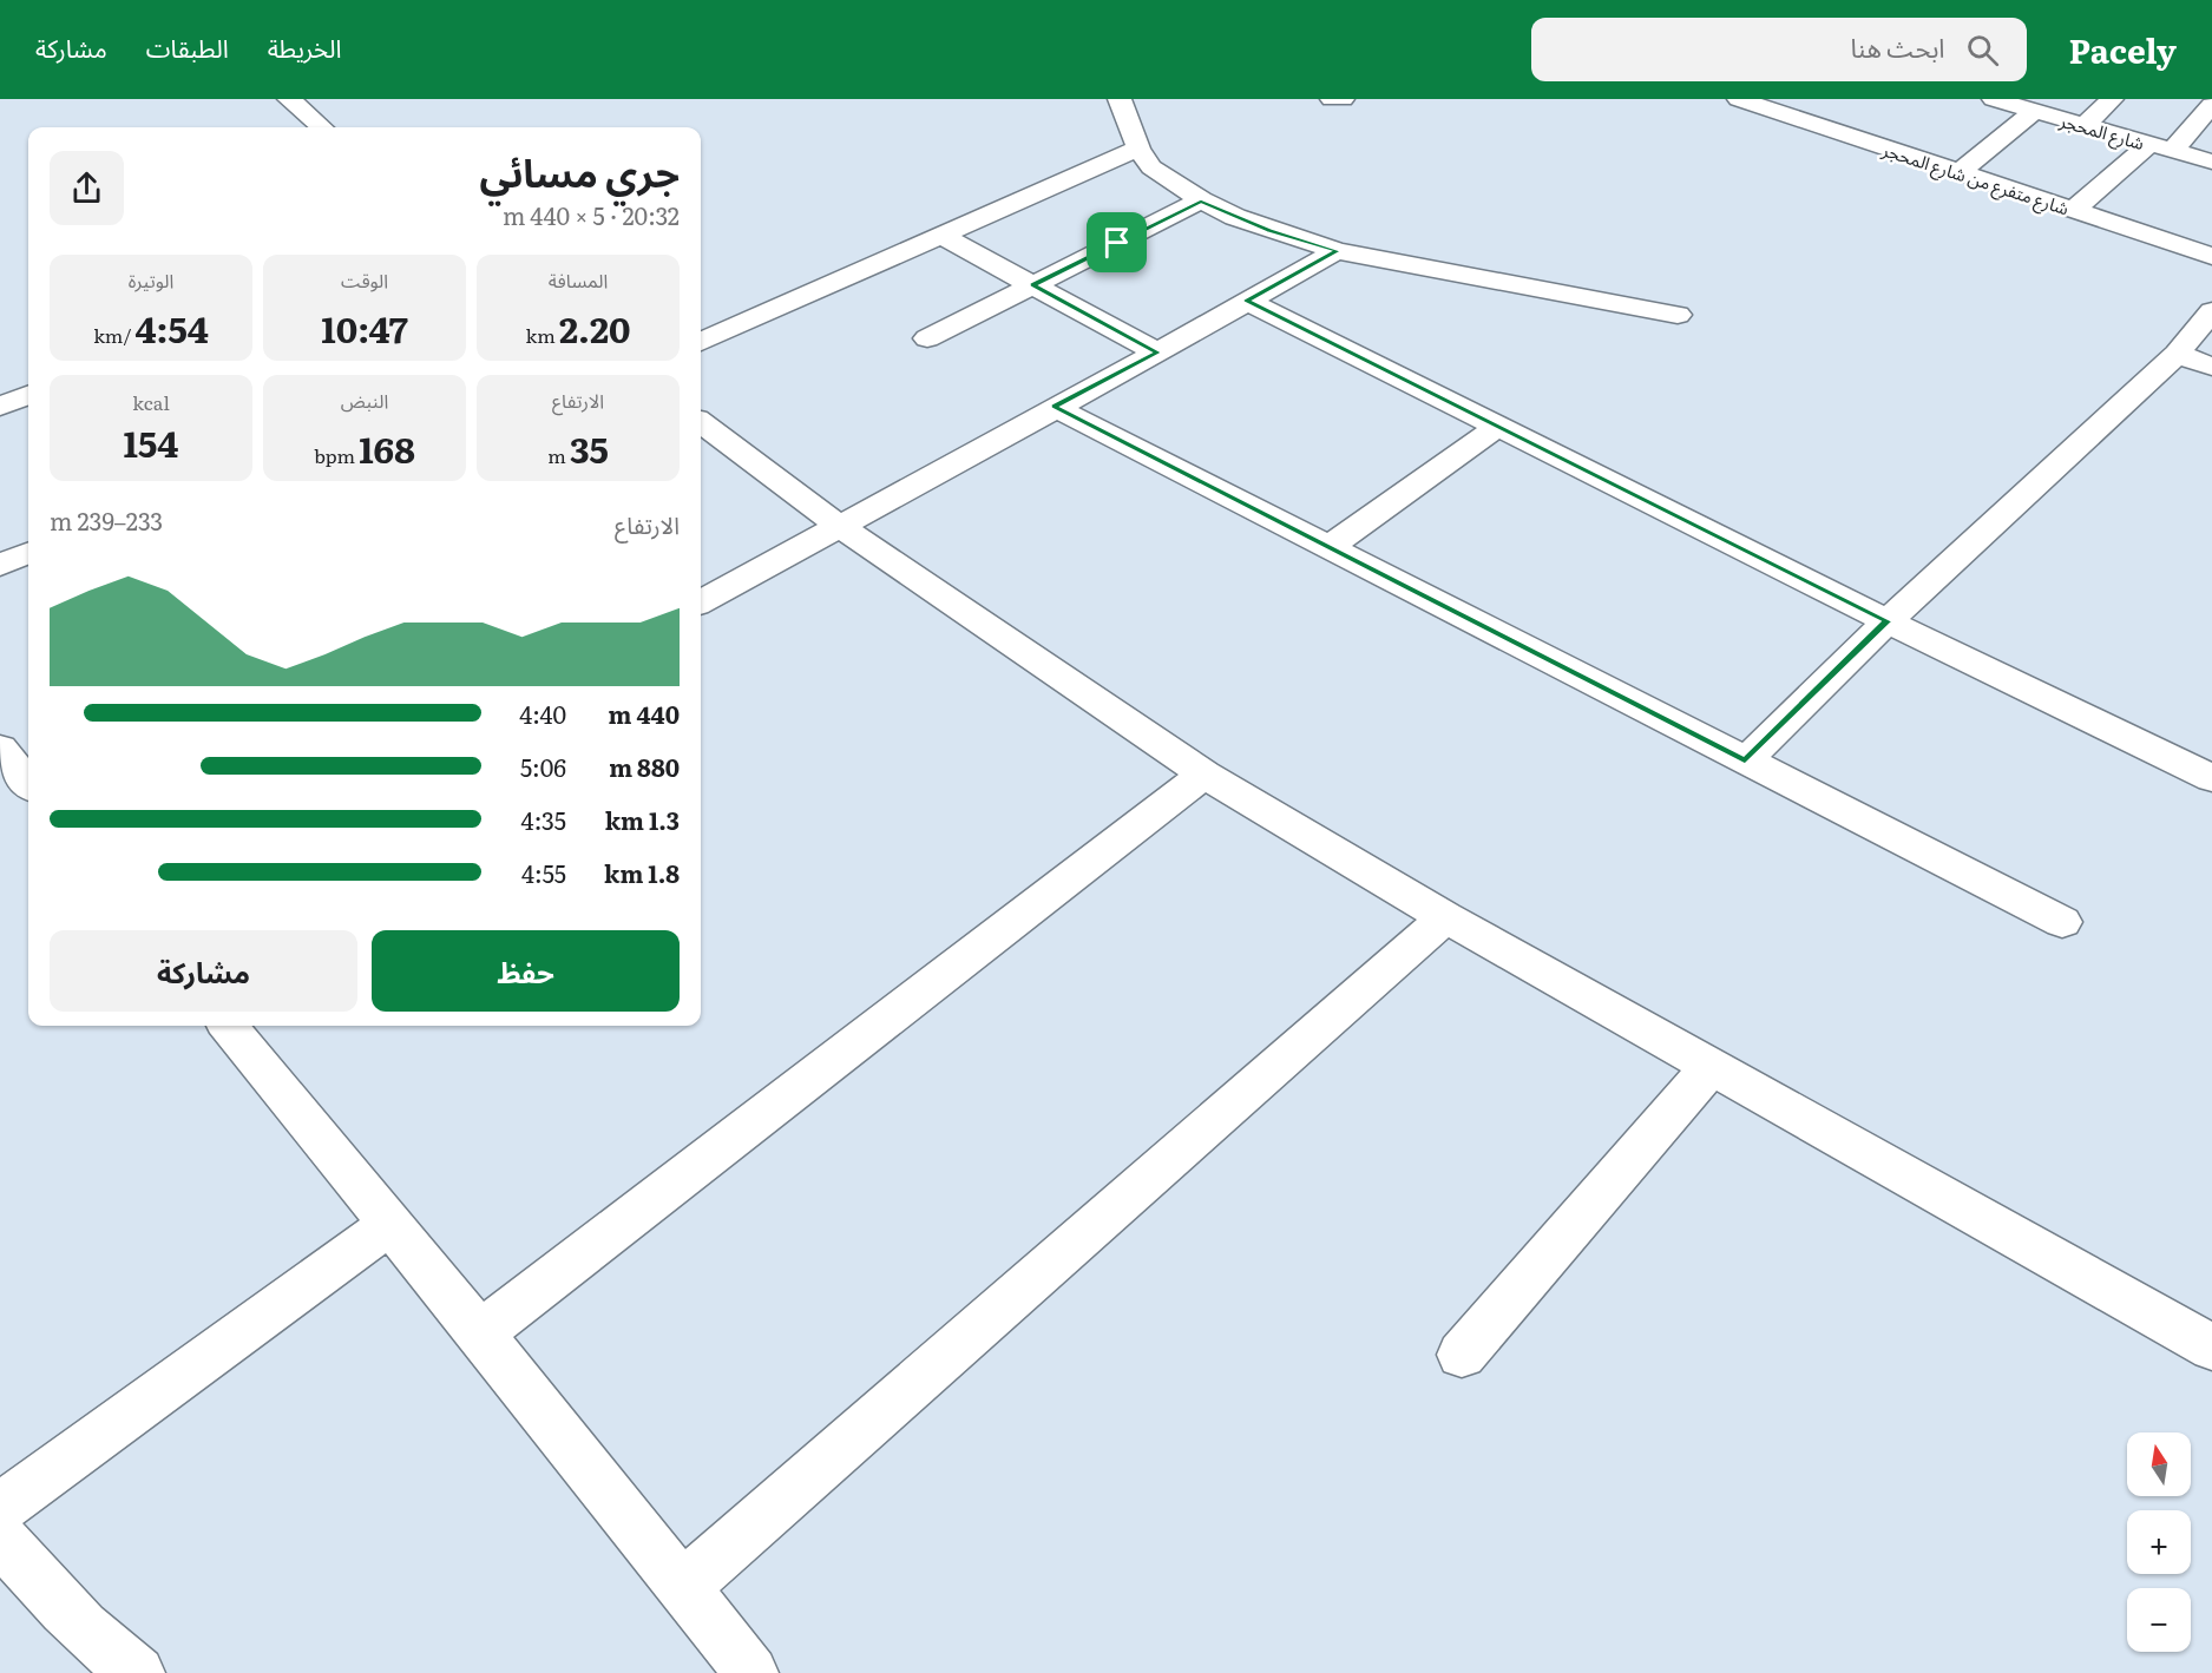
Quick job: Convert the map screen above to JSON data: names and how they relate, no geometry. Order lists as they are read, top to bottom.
{
  "streets": {
    "street": ["شارع المحجر", "شارع متفرع من شارع المحجر"]
  },
  "north": "top",
  "page": {
    "header": "Pacely",
    "search": "ابحث هنا",
    "nav": ["الخريطة", "الطبقات", "مشاركة"],
    "heading": ["جري مسائي", "20:32 · 5 × 440 m"],
    "stats": [
      ["المسافة", "2.20 km"],
      ["الوقت", "10:47"],
      ["الوتيرة", "4:54 /km"],
      ["الارتفاع", "35 m"],
      ["النبض", "168 bpm"],
      ["kcal", "154"]
    ],
    "chart": ["الارتفاع", "233–239 m"],
    "list": [
      {
        "name": "440 m",
        "note": "4:40"
      },
      {
        "name": "880 m",
        "note": "5:06"
      },
      {
        "name": "1.3 km",
        "note": "4:35"
      },
      {
        "name": "1.8 km",
        "note": "4:55"
      }
    ],
    "buttons": ["حفظ", "مشاركة"],
    "map_buttons": ["+", "−"]
  }
}
